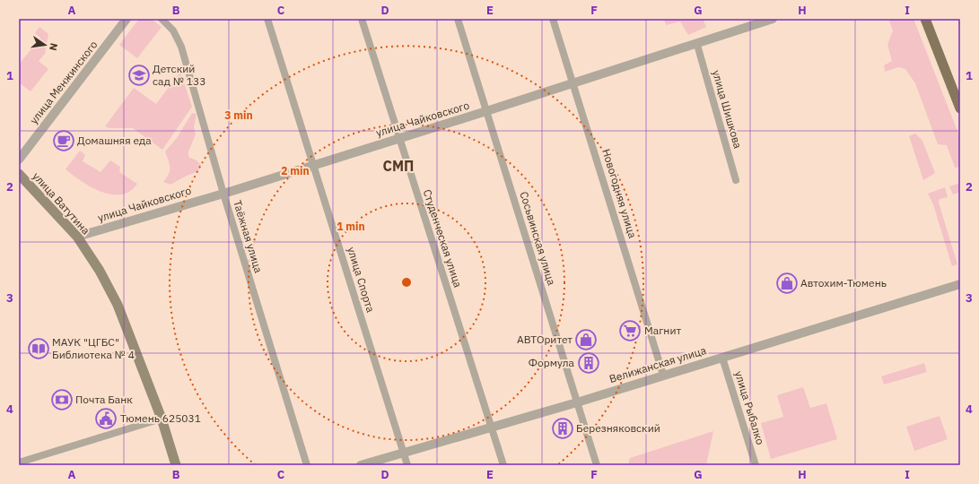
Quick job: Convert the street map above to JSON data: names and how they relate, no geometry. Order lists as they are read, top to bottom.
{
  "streets": {
    "main road": ["улица Ватутина"],
    "street": [
      "улица Менжинского",
      "улица Шишкова",
      "улица Чайковского",
      "Новогодняя улица",
      "Таёжная улица",
      "Студенческая улица",
      "Сосьвинская улица",
      "улица Спорта",
      "Велижанская улица",
      "улица Рыбалко"
    ]
  },
  "crossings": [
    ["улица Шишкова", "улица Чайковского"],
    ["улица Чайковского", "Новогодняя улица"],
    ["улица Чайковского", "улица Ватутина"],
    ["улица Чайковского", "Таёжная улица"],
    ["улица Чайковского", "Студенческая улица"],
    ["улица Чайковского", "Сосьвинская улица"],
    ["улица Чайковского", "улица Спорта"],
    ["Новогодняя улица", "Велижанская улица"],
    ["Студенческая улица", "Велижанская улица"],
    ["Сосьвинская улица", "Велижанская улица"],
    ["улица Спорта", "Велижанская улица"],
    ["Велижанская улица", "улица Рыбалко"]
  ],
  "districts": ["СМП"],
  "places": {
    "school or university": ["Детский сад № 133"],
    "cafe": ["Домашняя еда"],
    "shop": ["Автохим-Тюмень", "АВТОритет"],
    "supermarket": ["Магнит"],
    "library": ["МАУК \"ЦГБС\" Библиотека № 4"],
    "building": ["Формула", "Березняковский"],
    "bank": ["Почта Банк"],
    "public building": ["Тюмень 625031"]
  },
  "north": "right",
  "grid": {
    "columns": [
      "A",
      "B",
      "C",
      "D",
      "E",
      "F",
      "G",
      "H",
      "I"
    ],
    "rows": [
      "1",
      "2",
      "3",
      "4"
    ]
  },
  "rings": ["3 min", "2 min", "1 min"]
}
